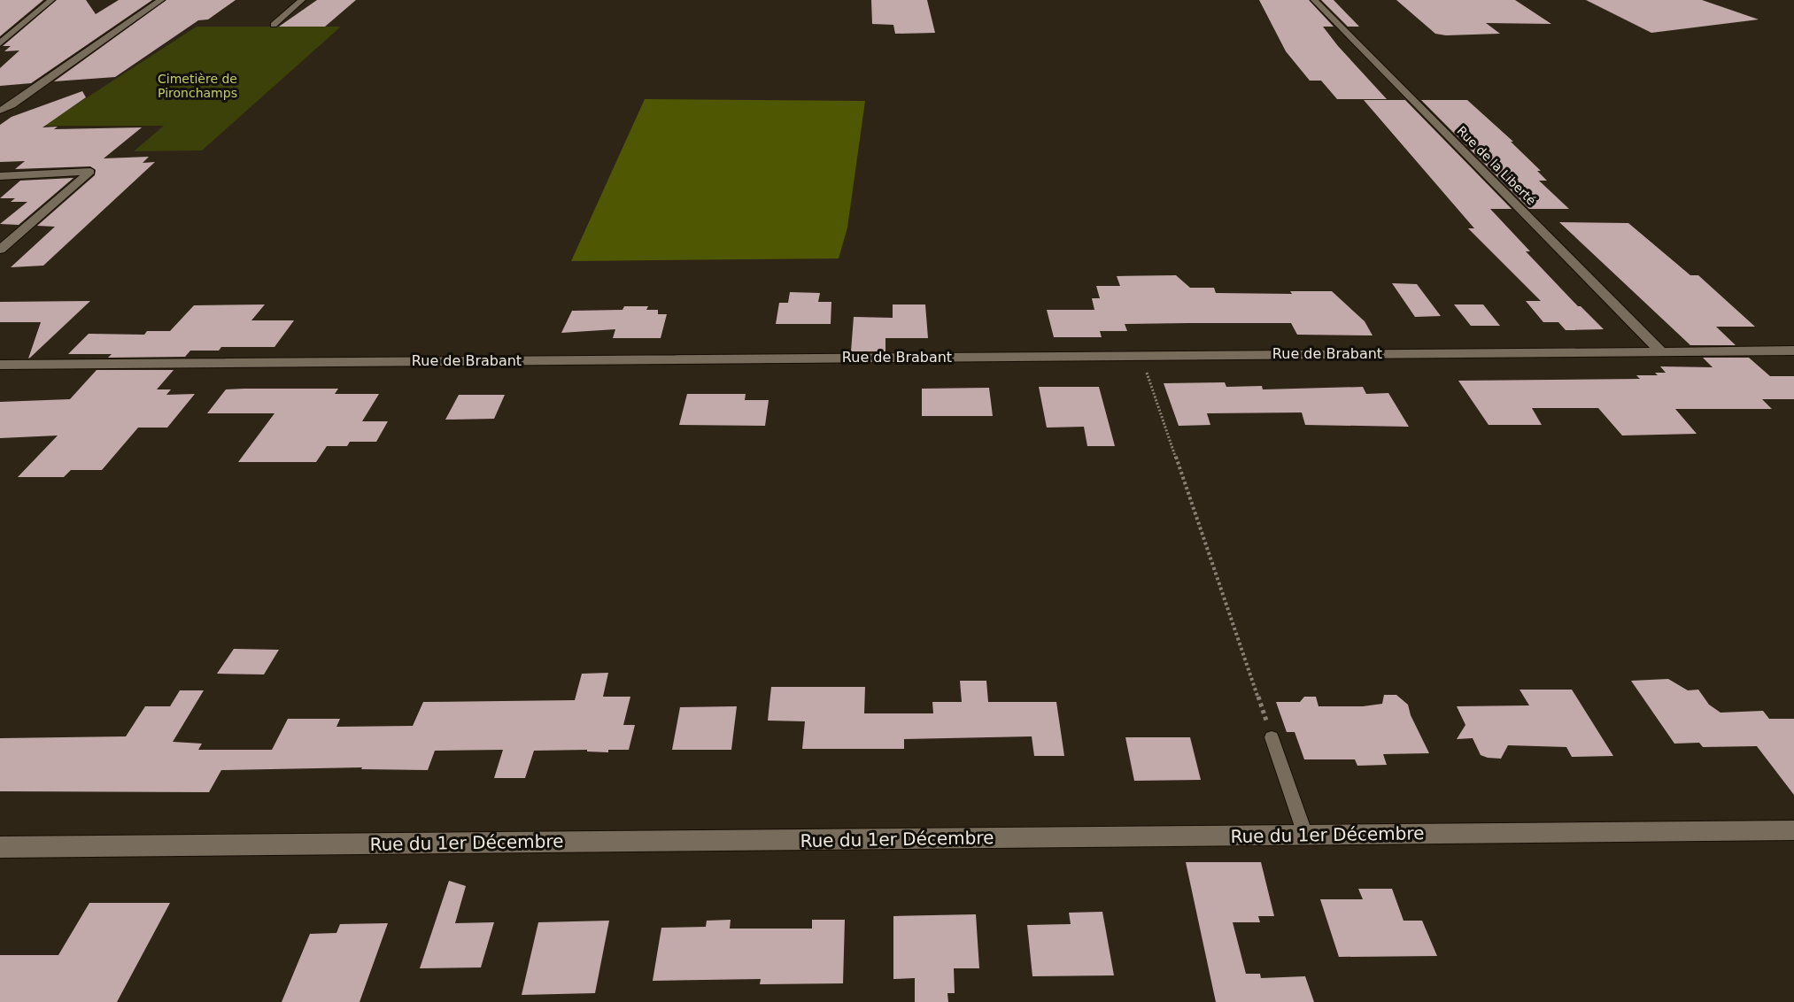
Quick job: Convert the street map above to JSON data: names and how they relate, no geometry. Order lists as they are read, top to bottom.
{
  "streets": {
    "street": ["Rue de la Liberté", "Rue de Brabant", "Rue du 1er Décembre"]
  },
  "crossings": [
    ["Rue de la Liberté", "Rue de Brabant"]
  ],
  "parks": ["Cimetière de Pironchamps"]
}
